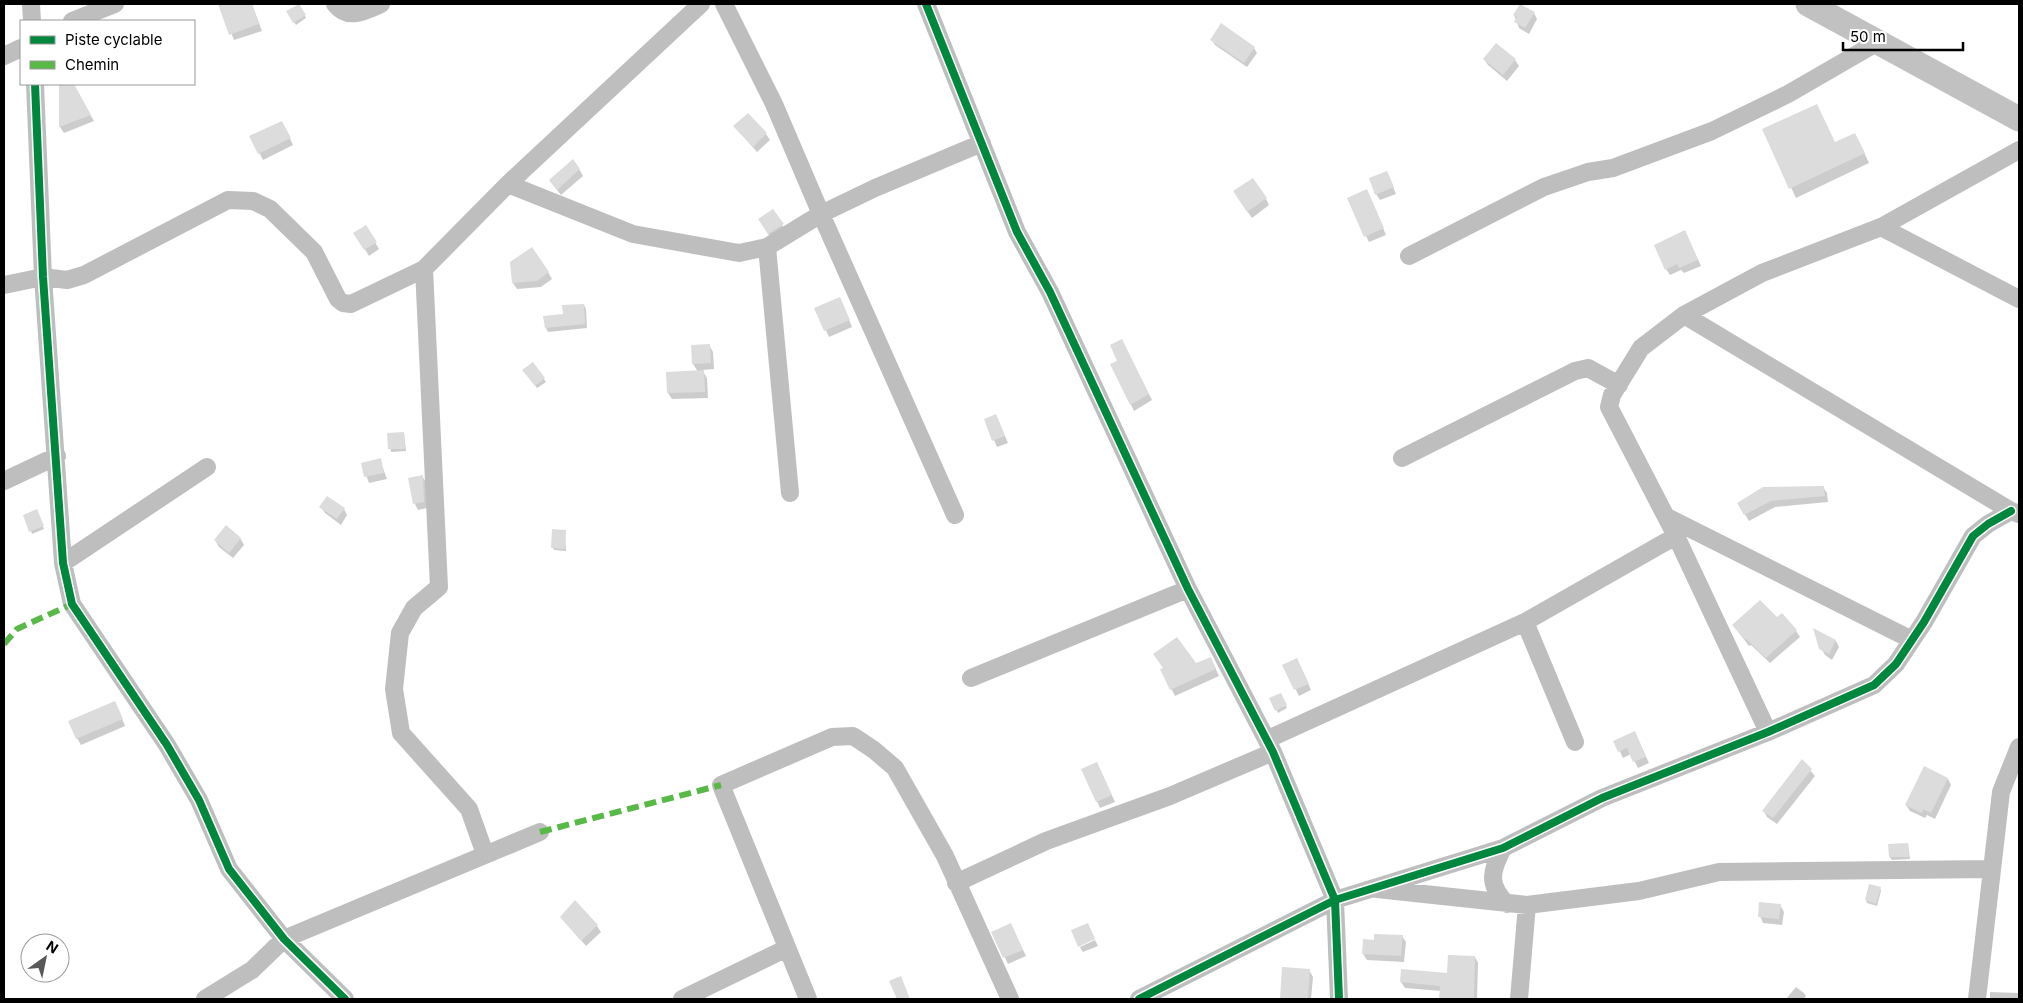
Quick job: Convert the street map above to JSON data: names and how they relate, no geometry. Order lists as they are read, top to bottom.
{
  "legend": ["Piste cyclable", "Chemin"],
  "scale_bar": "50 m",
  "north": "top right"
}
